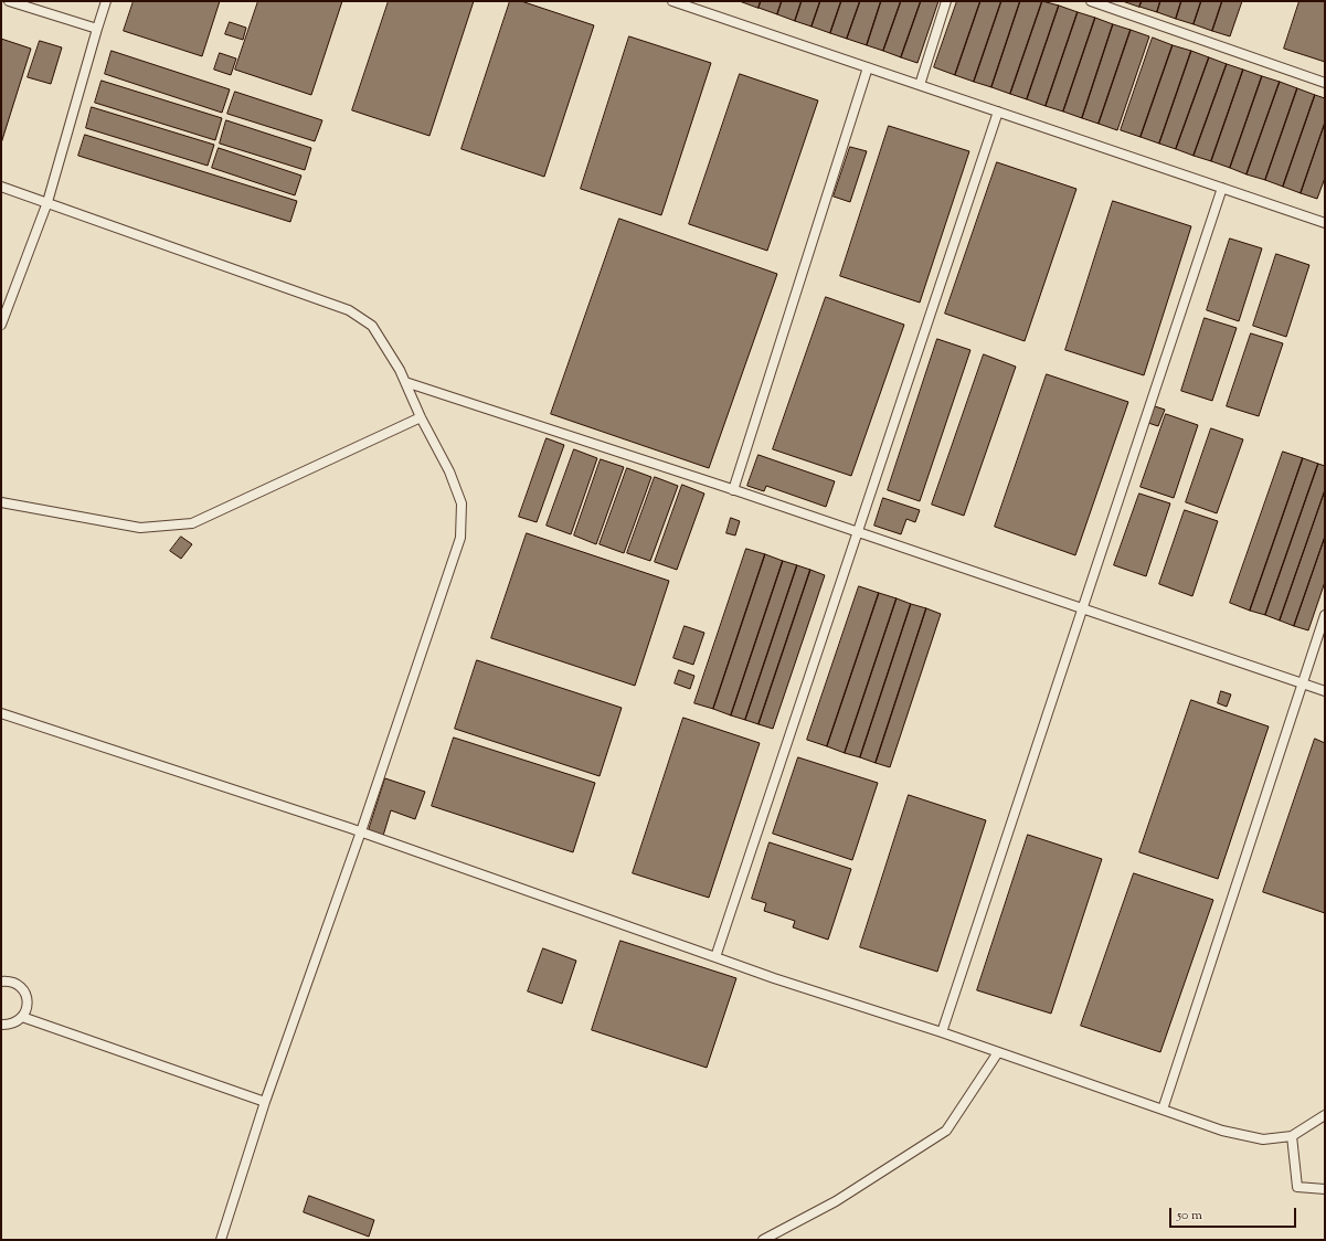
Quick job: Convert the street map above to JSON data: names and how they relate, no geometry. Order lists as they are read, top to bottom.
{
  "scale_bar": "50 m"
}
